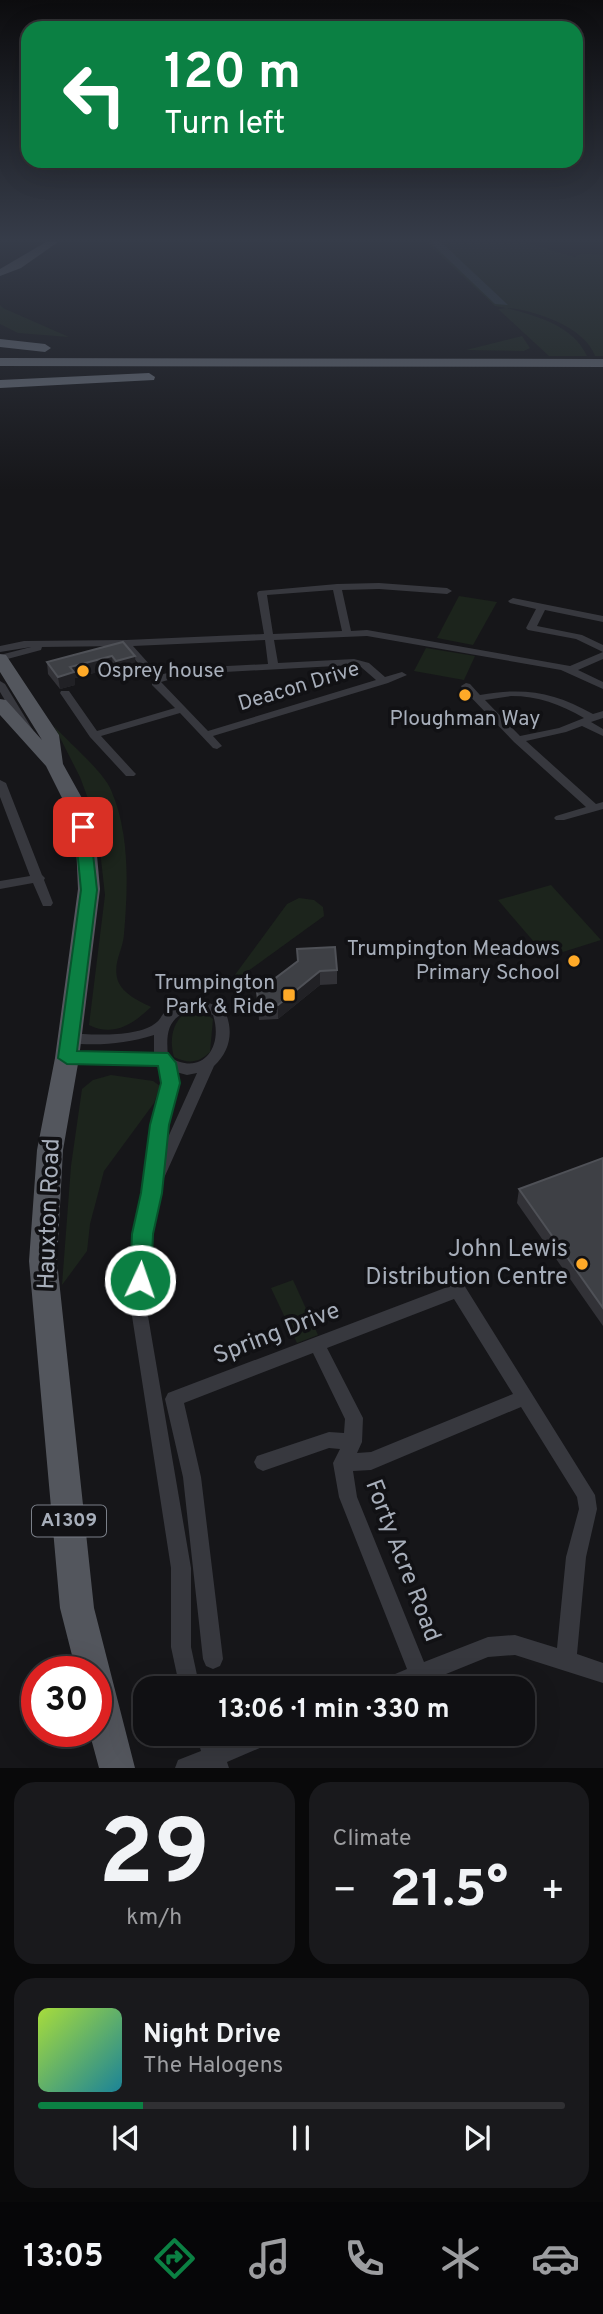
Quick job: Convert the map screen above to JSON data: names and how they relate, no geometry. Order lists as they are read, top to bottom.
{
  "streets": {
    "main road": ["Hauxton Road", "A1309"],
    "street": ["Deacon Drive", "Spring Drive", "Forty Acre Road"]
  },
  "crossings": [
    ["Hauxton Road", "A1309"],
    ["Spring Drive", "Forty Acre Road"]
  ],
  "places": {
    "other": [
      "Osprey house",
      "Ploughman Way",
      "Trumpington Meadows Primary School",
      "John Lewis Distribution Centre"
    ],
    "transit": ["Trumpington Park & Ride"]
  },
  "page": {
    "turn": ["120 m", "Turn left"],
    "limit": "30",
    "trip": "13:06 · 1 min · 330 m",
    "tile": [
      ["29", "km/h"],
      "Climate"
    ],
    "heat": ["−", "21.5°", "+"],
    "song": ["Night Drive", "The Halogens"],
    "tabs": "13:05"
  }
}
